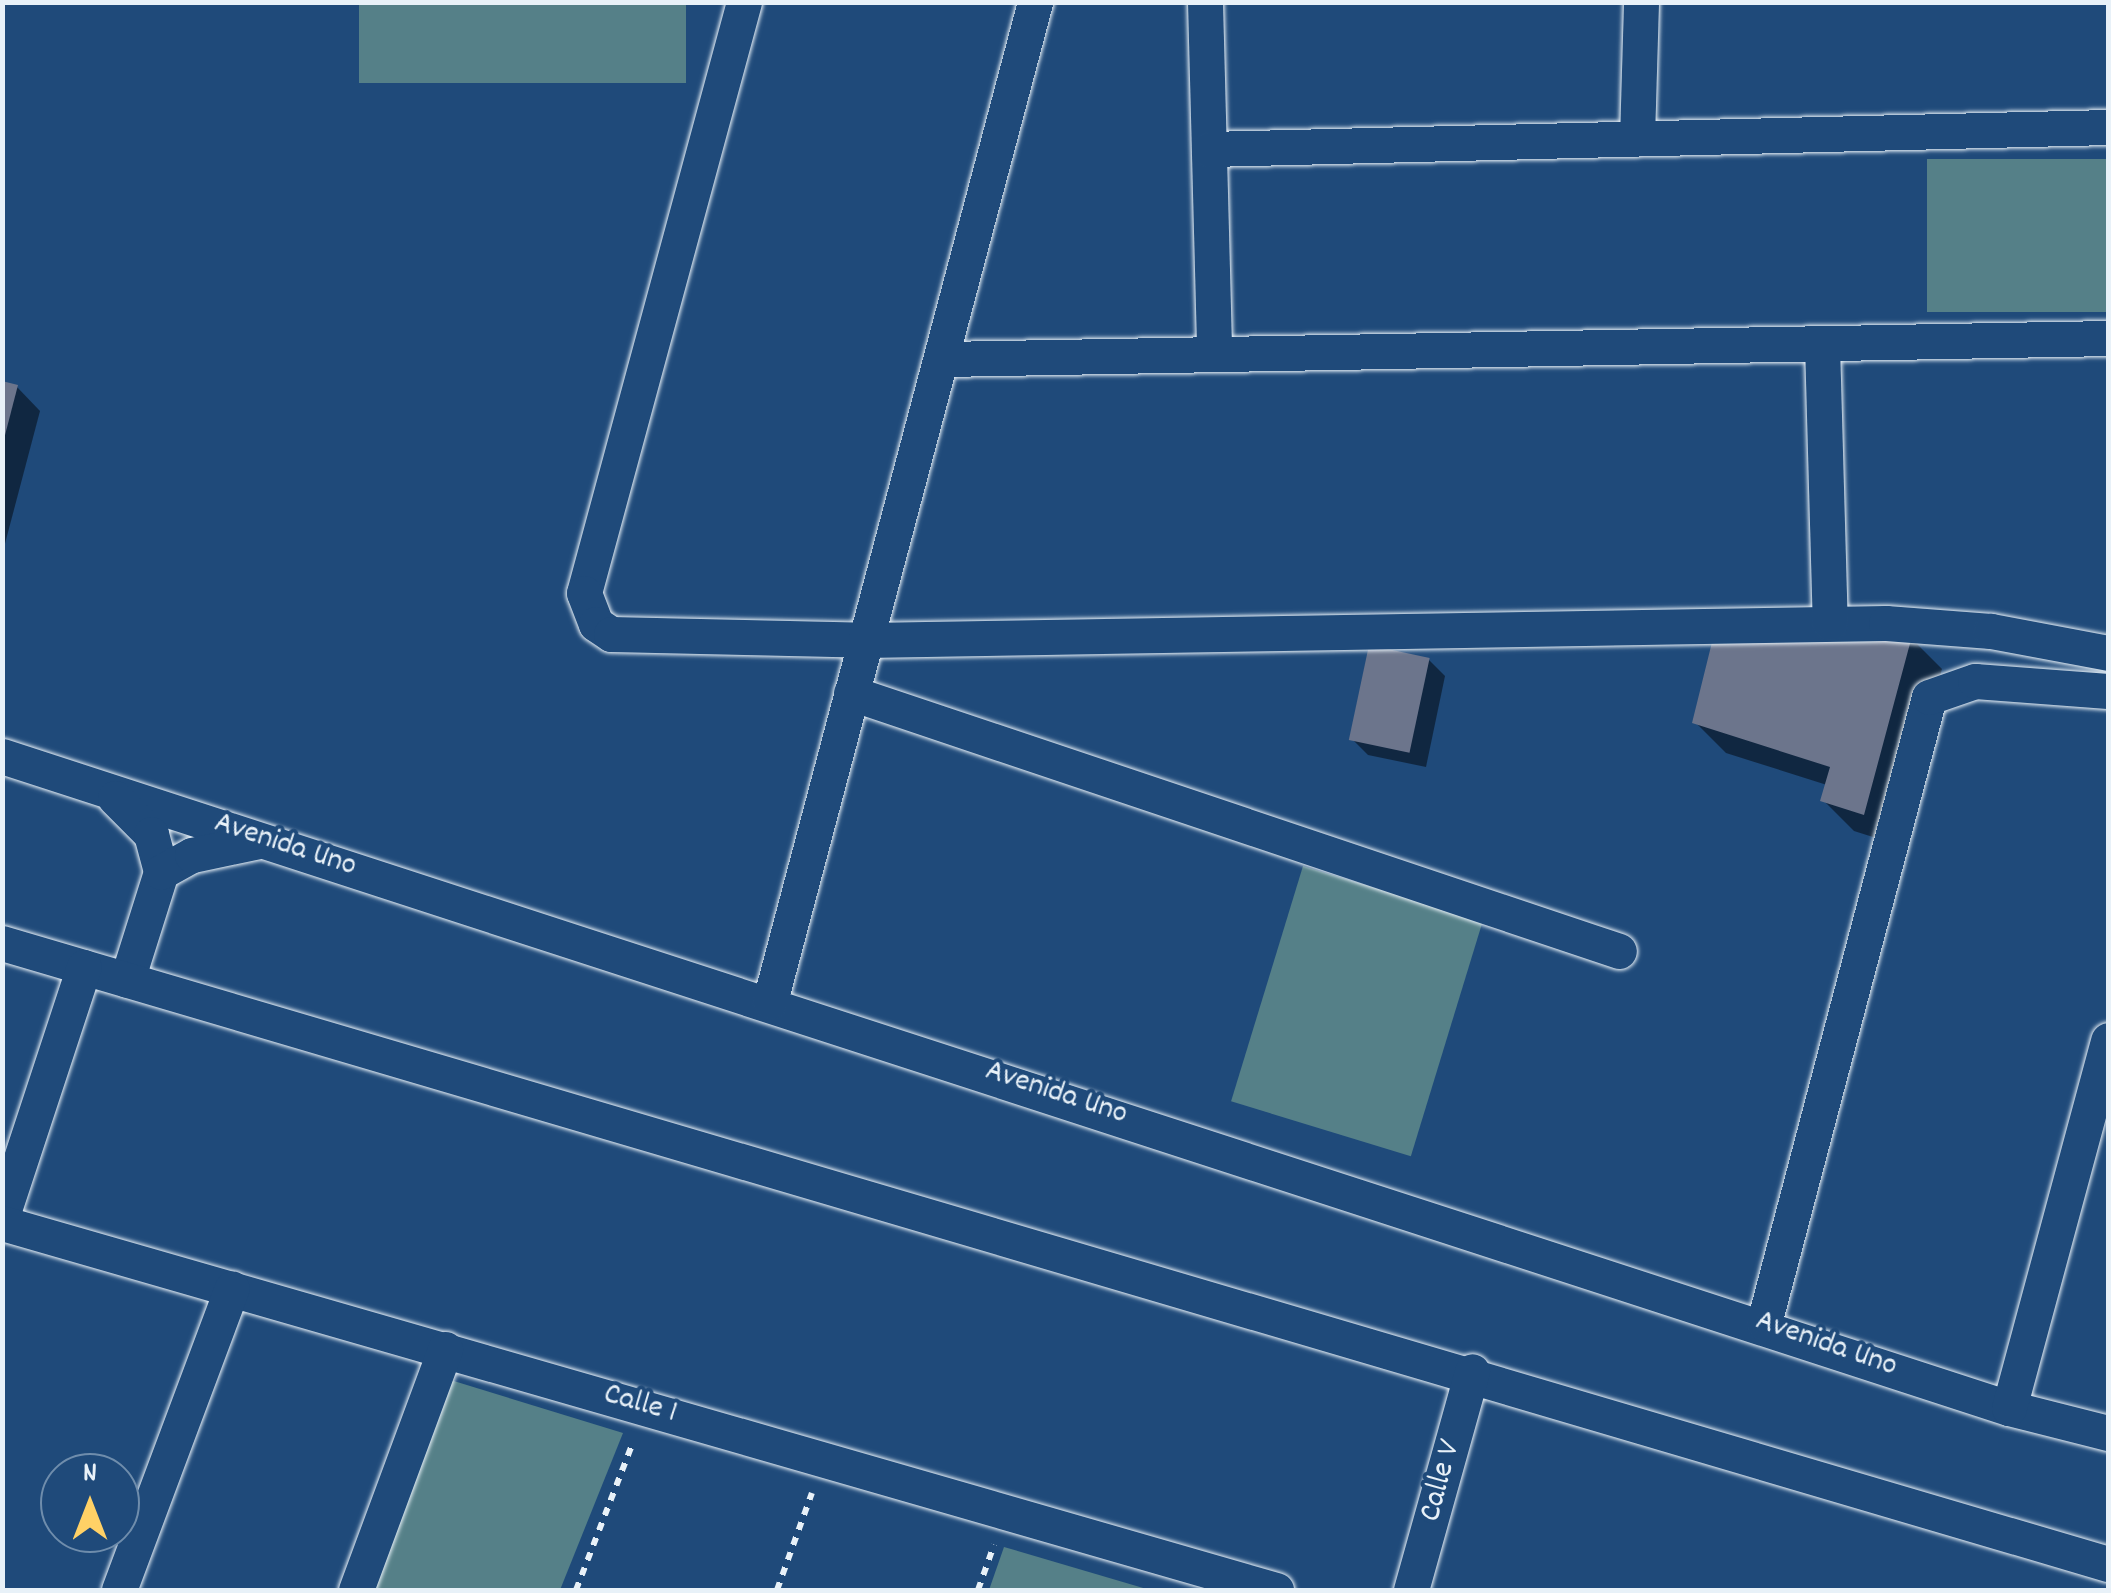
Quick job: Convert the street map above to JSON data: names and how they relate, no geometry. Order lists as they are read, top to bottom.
{
  "streets": {
    "street": ["Avenida Uno", "Calle 1", "Calle V"]
  },
  "north": "top"
}
